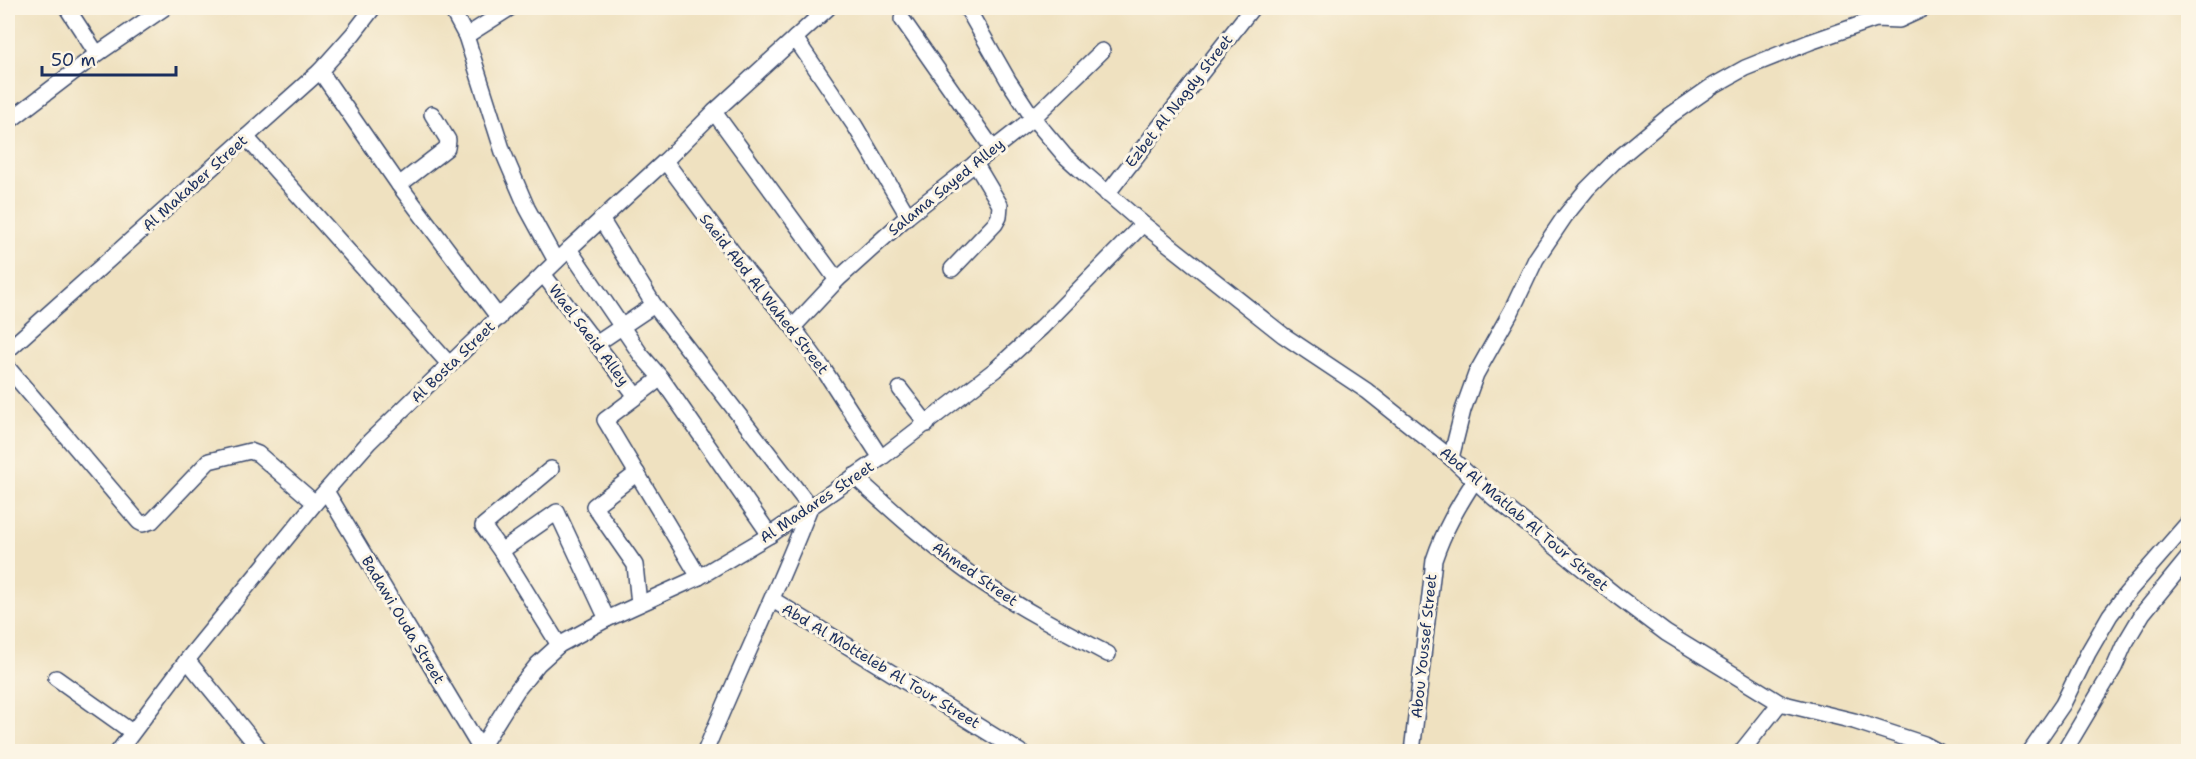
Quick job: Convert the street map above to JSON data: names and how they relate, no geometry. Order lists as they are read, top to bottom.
{
  "streets": {
    "street": [
      "Ezbet Al Nagdy Street",
      "Al Makaber Street",
      "Salama Sayed Alley",
      "Saeid Abd Al Wahed Street",
      "Wael Saeid Alley",
      "Al Bosta Street",
      "Al Madares Street",
      "Abd Al Matlab Al Tour Street",
      "Ahmed Street",
      "Badawi Ouda Street",
      "Abou Youssef Street",
      "Abd Al Motteleb Al Tour Street"
    ]
  },
  "crossings": [
    ["Ezbet Al Nagdy Street", "Abd Al Matlab Al Tour Street"],
    ["Salama Sayed Alley", "Saeid Abd Al Wahed Street"],
    ["Salama Sayed Alley", "Abd Al Matlab Al Tour Street"],
    ["Saeid Abd Al Wahed Street", "Al Bosta Street"],
    ["Saeid Abd Al Wahed Street", "Al Madares Street"],
    ["Wael Saeid Alley", "Al Bosta Street"],
    ["Al Bosta Street", "Badawi Ouda Street"],
    ["Al Madares Street", "Abd Al Matlab Al Tour Street"],
    ["Al Madares Street", "Ahmed Street"],
    ["Al Madares Street", "Badawi Ouda Street"],
    ["Abd Al Matlab Al Tour Street", "Abou Youssef Street"]
  ],
  "scale_bar": "50 m"
}
